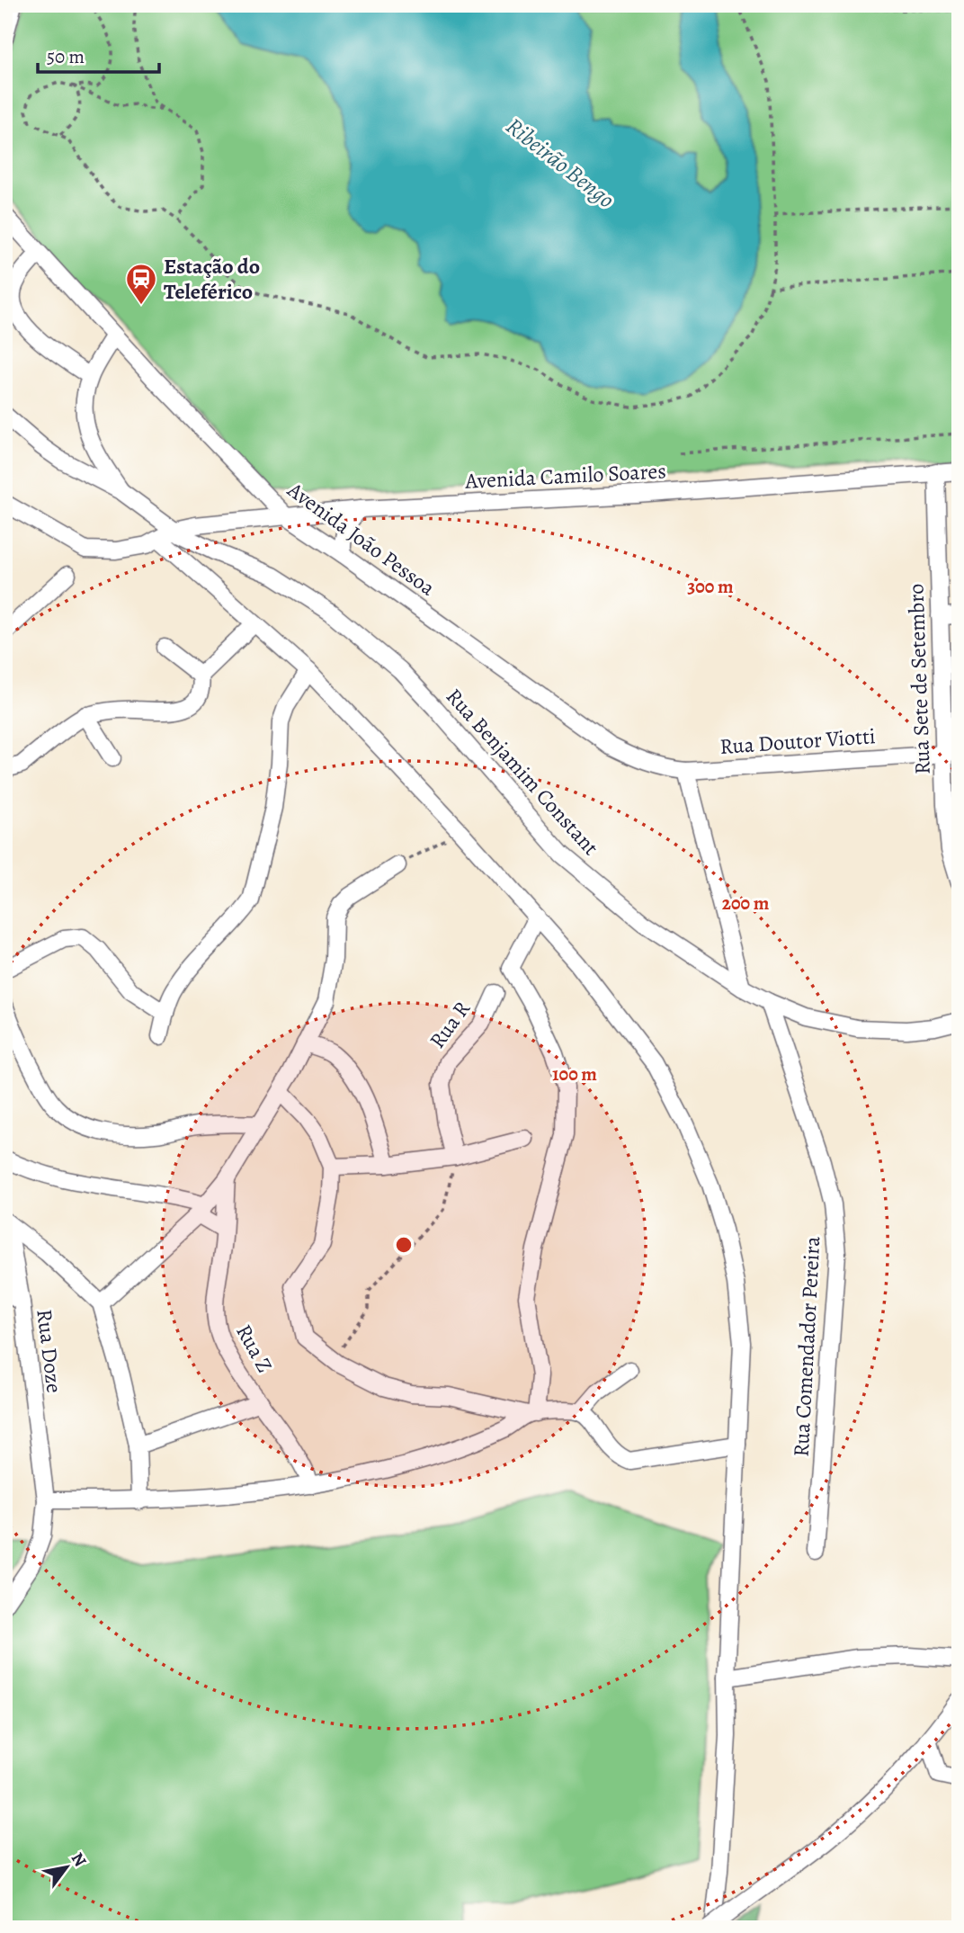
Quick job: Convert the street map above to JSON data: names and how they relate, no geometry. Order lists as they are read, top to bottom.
{
  "streets": {
    "street": [
      "Avenida Camilo Soares",
      "Avenida João Pessoa",
      "Rua Sete de Setembro",
      "Rua Doutor Viotti",
      "Rua Benjamim Constant",
      "Rua R",
      "Rua Comendador Pereira",
      "Rua Z",
      "Rua Doze"
    ]
  },
  "crossings": [
    ["Avenida Camilo Soares", "Avenida João Pessoa"],
    ["Avenida Camilo Soares", "Rua Sete de Setembro"],
    ["Avenida Camilo Soares", "Rua Benjamim Constant"],
    ["Avenida João Pessoa", "Rua Doutor Viotti"],
    ["Rua Sete de Setembro", "Rua Doutor Viotti"],
    ["Rua Benjamim Constant", "Rua Comendador Pereira"]
  ],
  "water": ["Ribeirão Bengo"],
  "places": {
    "station": ["Estação do Teleférico"]
  },
  "scale_bar": "50 m",
  "north": "top right",
  "rings": ["300 m", "200 m", "100 m"]
}
